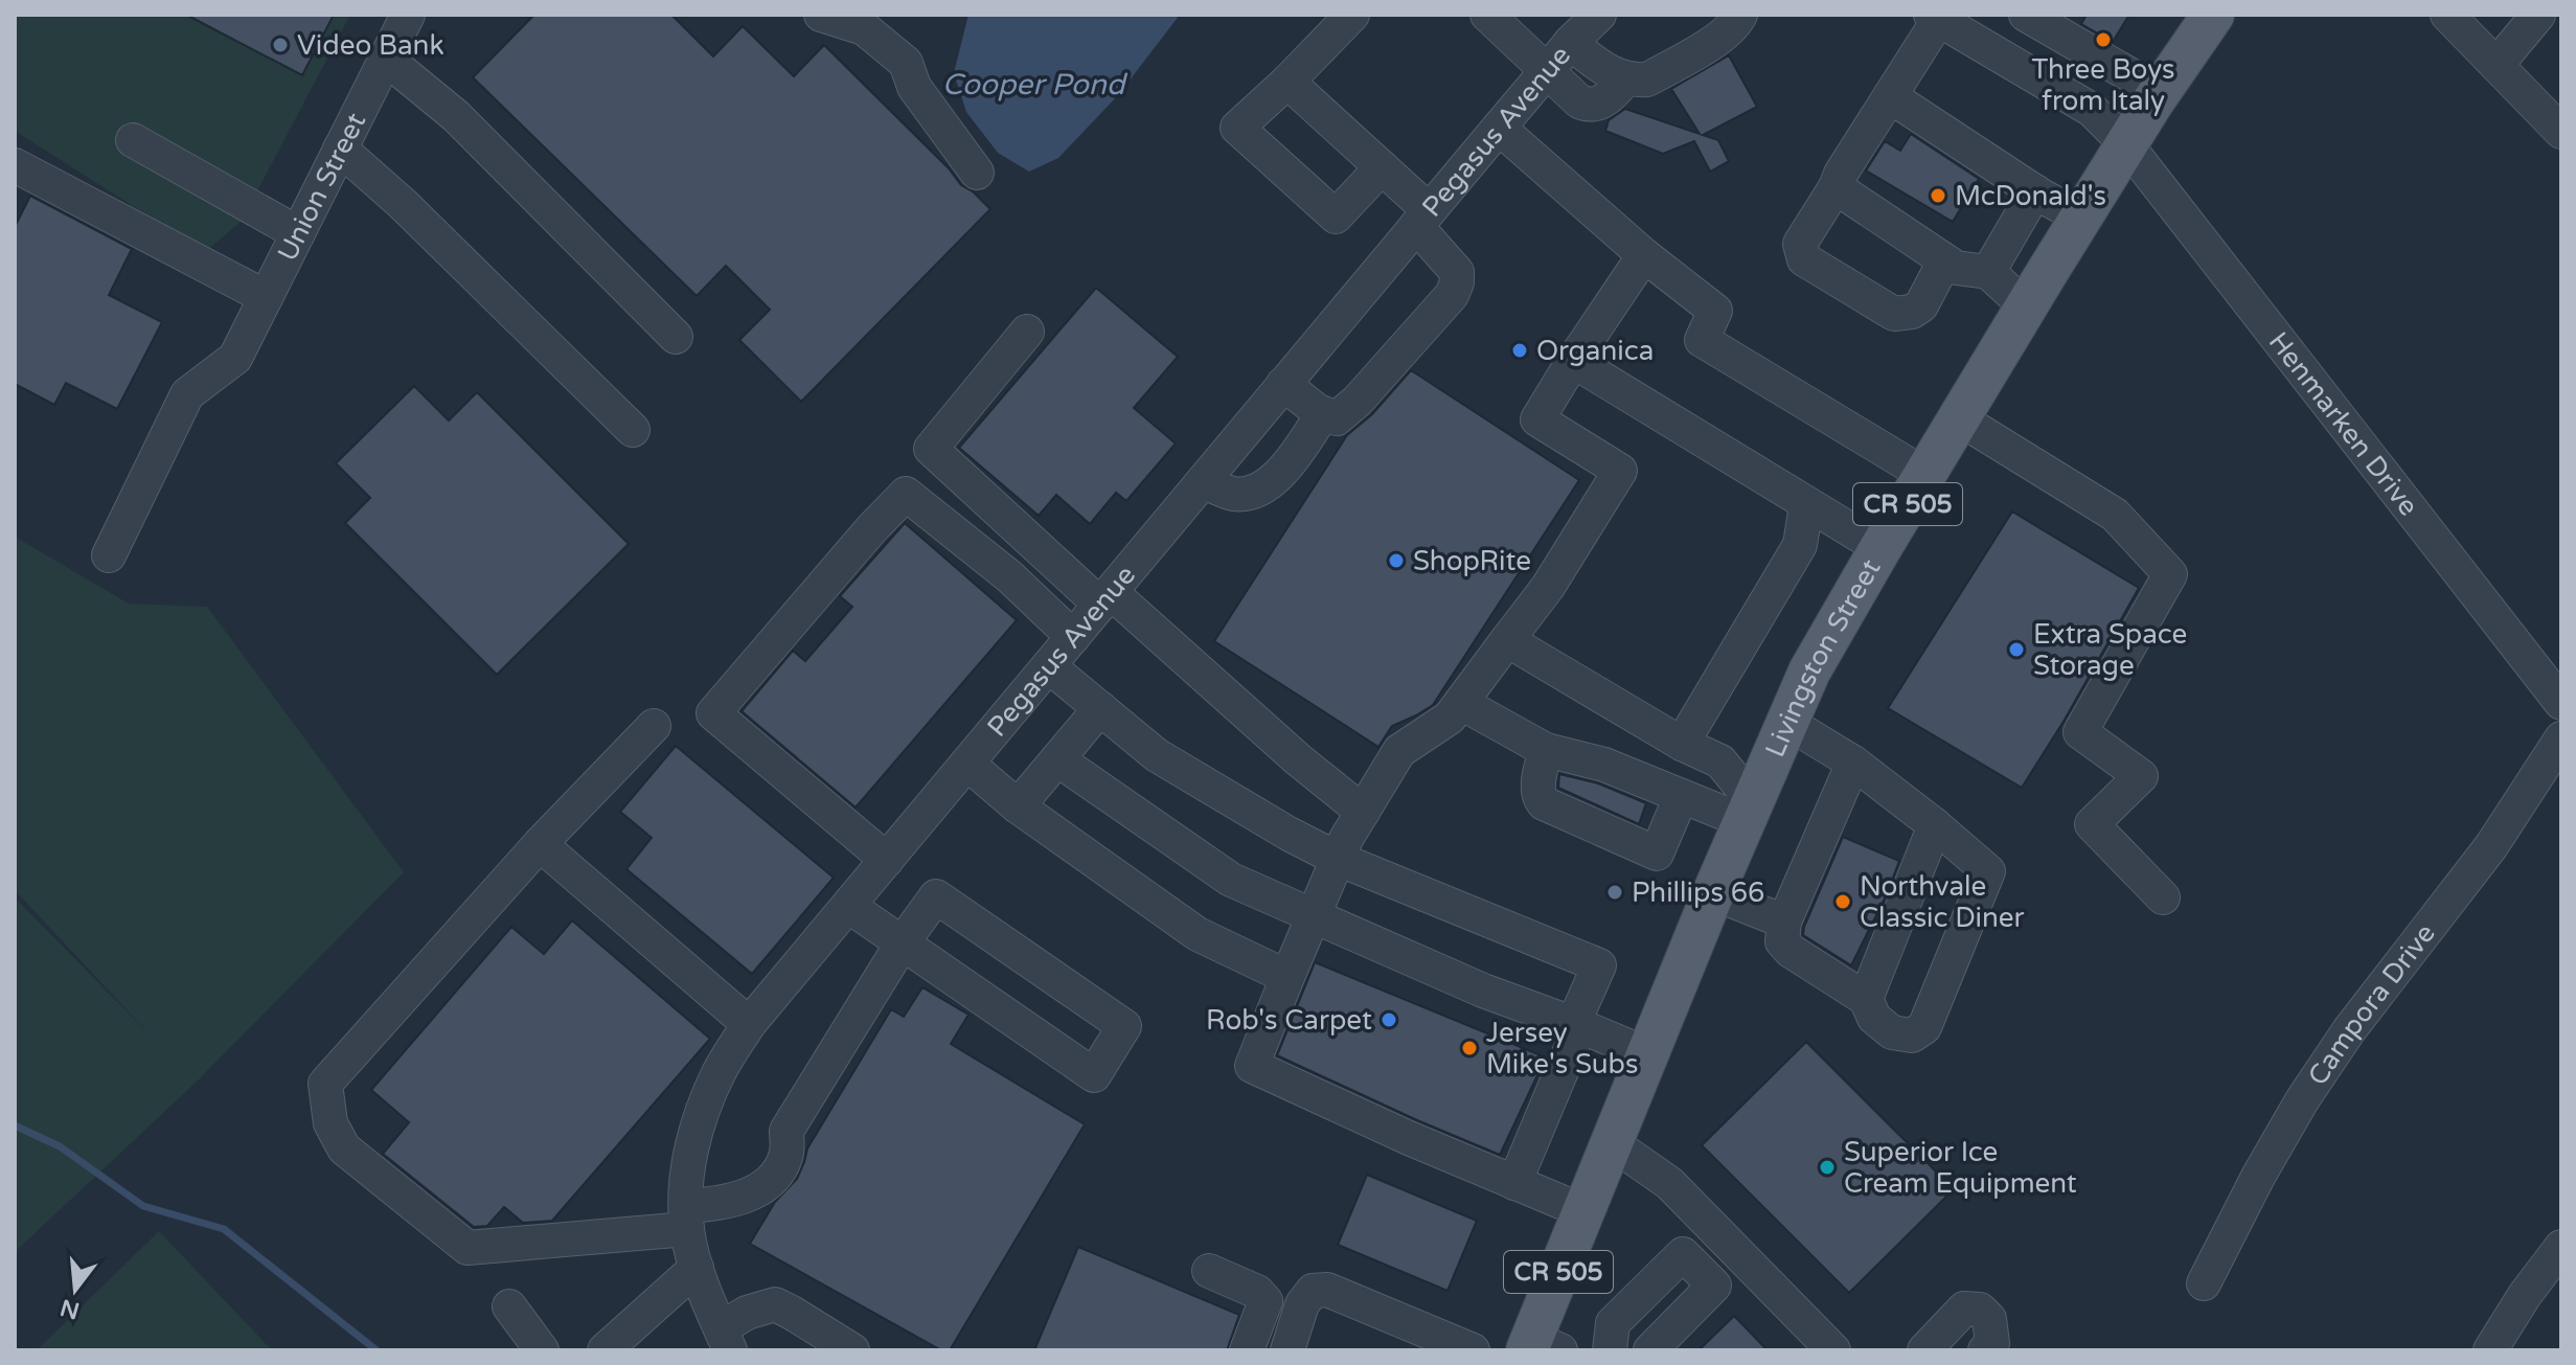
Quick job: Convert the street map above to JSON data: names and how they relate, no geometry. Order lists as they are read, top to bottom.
{
  "streets": {
    "main road": ["CR 505", "Livingston Street"],
    "street": [
      "Pegasus Avenue",
      "Union Street",
      "Henmarken Drive",
      "Campora Drive"
    ]
  },
  "crossings": [
    ["Henmarken Drive", "Livingston Street"]
  ],
  "water": ["Cooper Pond"],
  "places": [
    "Three Boys from Italy",
    "Video Bank",
    "McDonald's",
    "Organica",
    "ShopRite",
    "Extra Space Storage",
    "Phillips 66",
    "Northvale Classic Diner",
    "Rob's Carpet",
    "Jersey Mike's Subs",
    "Superior Ice Cream Equipment"
  ],
  "north": "bottom"
}
